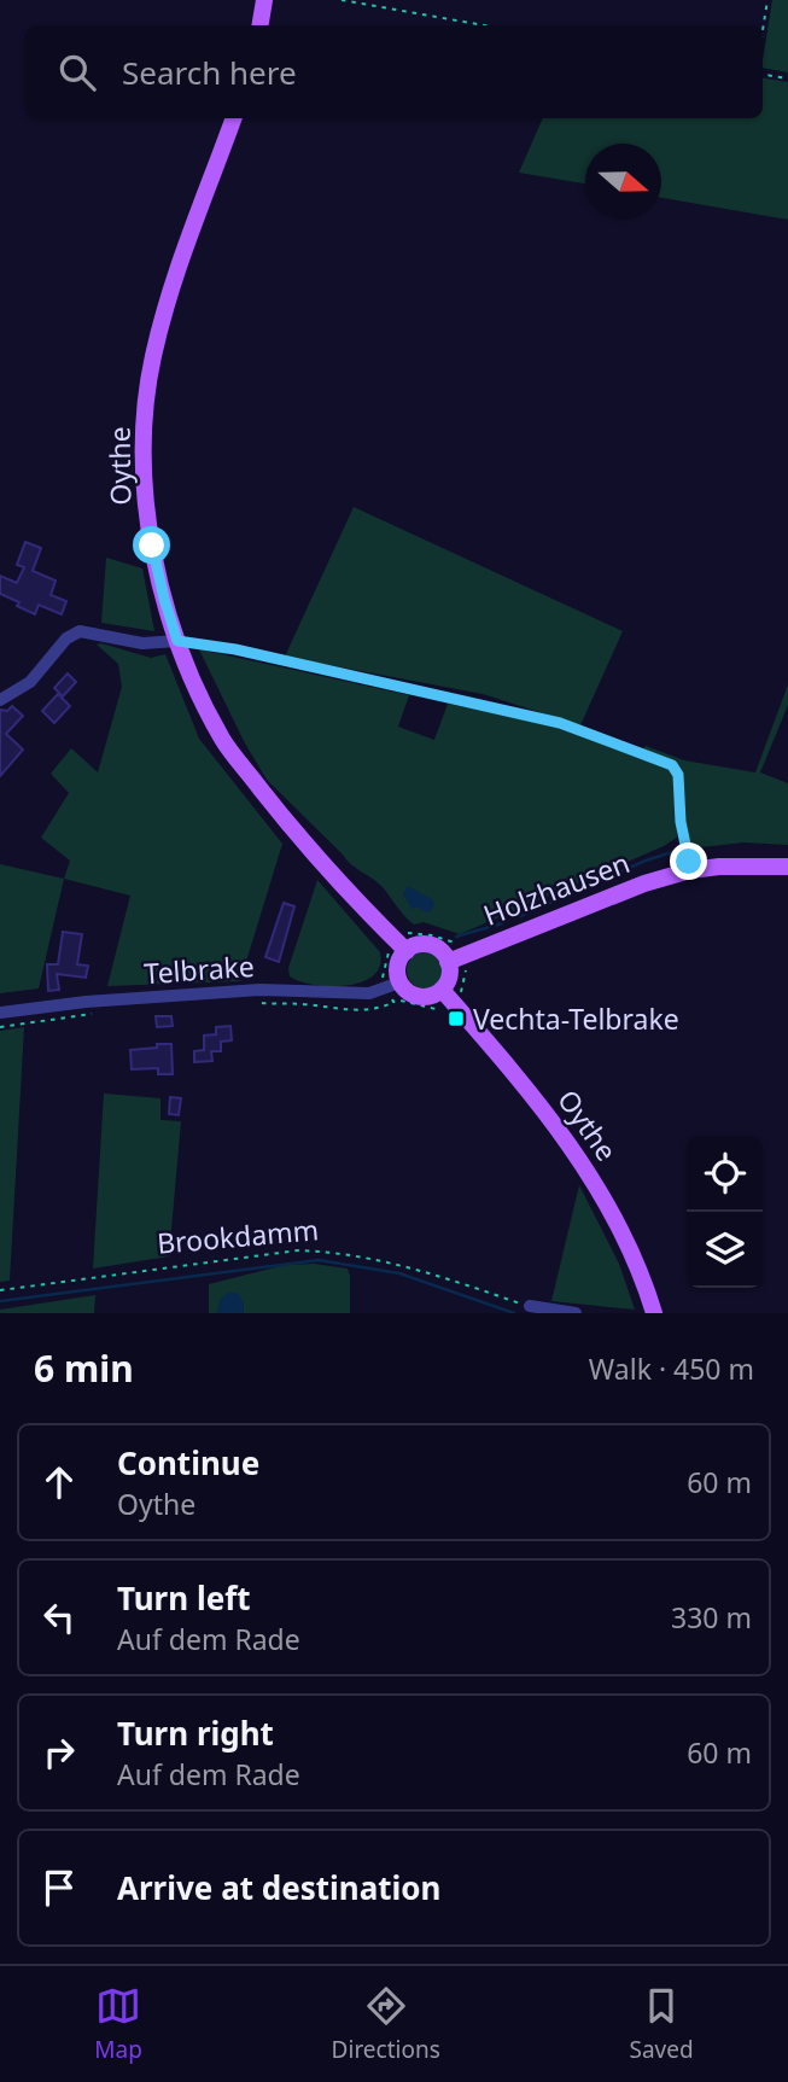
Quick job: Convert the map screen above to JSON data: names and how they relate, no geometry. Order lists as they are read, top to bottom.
{
  "streets": {
    "main road": ["Oythe", "Holzhausen"],
    "street": ["Telbrake"],
    "path": ["Brookdamm"]
  },
  "crossings": [
    ["Oythe", "Holzhausen"],
    ["Oythe", "Telbrake"],
    ["Holzhausen", "Telbrake"]
  ],
  "places": {
    "transit": ["Vechta-Telbrake"]
  },
  "north": "right",
  "page": {
    "search": "Search here",
    "heading": ["6 min", "Walk · 450 m"],
    "list": [
      ["Continue", "Oythe", "60 m"],
      ["Turn left", "Auf dem Rade", "330 m"],
      ["Turn right", "Auf dem Rade", "60 m"],
      "Arrive at destination"
    ],
    "nav": ["Map", "Directions", "Saved"]
  }
}
